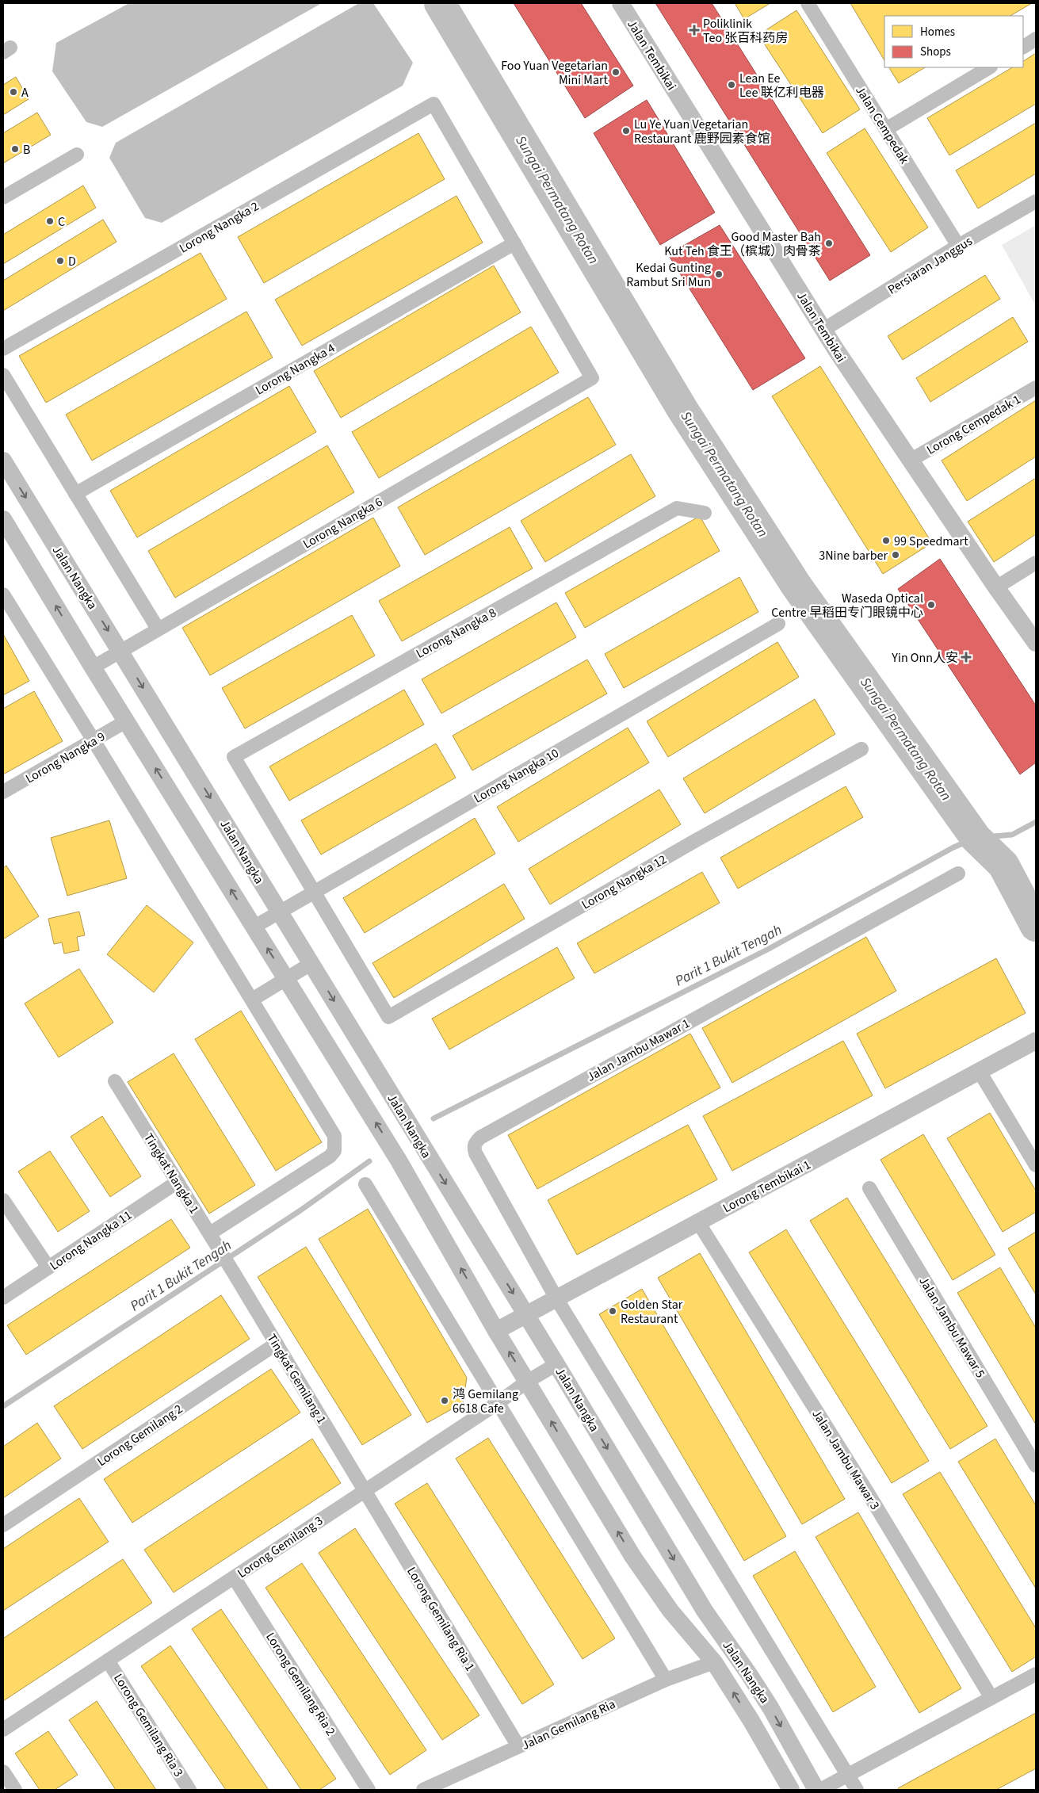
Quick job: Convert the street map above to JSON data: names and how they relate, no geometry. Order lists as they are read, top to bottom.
{
  "streets": {
    "street": [
      "Jalan Tembikai",
      "Jalan Cempedak",
      "Lorong Nangka 2",
      "Persiaran Janggus",
      "Lorong Nangka 4",
      "Lorong Cempedak 1",
      "Lorong Nangka 6",
      "Jalan Nangka",
      "Lorong Nangka 8",
      "Lorong Nangka 9",
      "Lorong Nangka 10",
      "Lorong Nangka 12",
      "Jalan Jambu Mawar 1",
      "Tingkat Nangka 1",
      "Lorong Tembikai 1",
      "Lorong Nangka 11",
      "Jalan Jambu Mawar 5",
      "Tingkat Gemilang 1",
      "Lorong Gemilang 2",
      "Jalan Jambu Mawar 3",
      "Lorong Gemilang 3",
      "Lorong Gemilang Ria 1",
      "Lorong Gemilang Ria 2",
      "Jalan Gemilang Ria",
      "Lorong Gemilang Ria 3"
    ]
  },
  "crossings": [
    ["Jalan Tembikai", "Persiaran Janggus"],
    ["Jalan Tembikai", "Lorong Cempedak 1"],
    ["Jalan Cempedak", "Persiaran Janggus"],
    ["Lorong Nangka 2", "Lorong Nangka 4"],
    ["Lorong Nangka 2", "Lorong Nangka 6"],
    ["Lorong Nangka 4", "Lorong Nangka 6"],
    ["Lorong Nangka 6", "Jalan Nangka"],
    ["Jalan Nangka", "Lorong Nangka 9"],
    ["Jalan Nangka", "Lorong Nangka 10"],
    ["Jalan Nangka", "Lorong Tembikai 1"],
    ["Jalan Nangka", "Lorong Gemilang 3"],
    ["Jalan Nangka", "Jalan Gemilang Ria"],
    ["Lorong Nangka 8", "Lorong Nangka 10"],
    ["Lorong Nangka 8", "Lorong Nangka 12"],
    ["Lorong Nangka 10", "Lorong Nangka 12"],
    ["Jalan Jambu Mawar 1", "Lorong Tembikai 1"],
    ["Tingkat Nangka 1", "Lorong Nangka 11"],
    ["Tingkat Nangka 1", "Tingkat Gemilang 1"],
    ["Lorong Tembikai 1", "Jalan Jambu Mawar 3"],
    ["Tingkat Gemilang 1", "Lorong Gemilang 2"],
    ["Tingkat Gemilang 1", "Lorong Gemilang 3"],
    ["Tingkat Gemilang 1", "Lorong Gemilang Ria 1"],
    ["Lorong Gemilang 3", "Lorong Gemilang Ria 1"],
    ["Lorong Gemilang 3", "Lorong Gemilang Ria 2"],
    ["Lorong Gemilang 3", "Lorong Gemilang Ria 3"],
    ["Lorong Gemilang Ria 1", "Jalan Gemilang Ria"]
  ],
  "water": ["Sungai Permatang Rotan", "Parit 1 Bukit Tengah"],
  "places": {
    "health": ["Poliklinik Teo 张百科药房", "Yin Onn人安"],
    "other": [
      "Foo Yuan Vegetarian Mini Mart",
      "Lean Ee Lee 联亿利电器",
      "A",
      "Lu Ye Yuan Vegetarian Restaurant 鹿野园素食馆",
      "B",
      "C",
      "Good Master Bah Kut Teh 食王（槟城）肉骨茶",
      "D",
      "Kedai Gunting Rambut Sri Mun",
      "99 Speedmart",
      "3Nine barber",
      "Waseda Optical Centre 早稻田专门眼镜中心",
      "Golden Star Restaurant",
      "鸿 Gemilang 6618 Cafe"
    ]
  },
  "legend": ["Homes", "Shops"]
}
